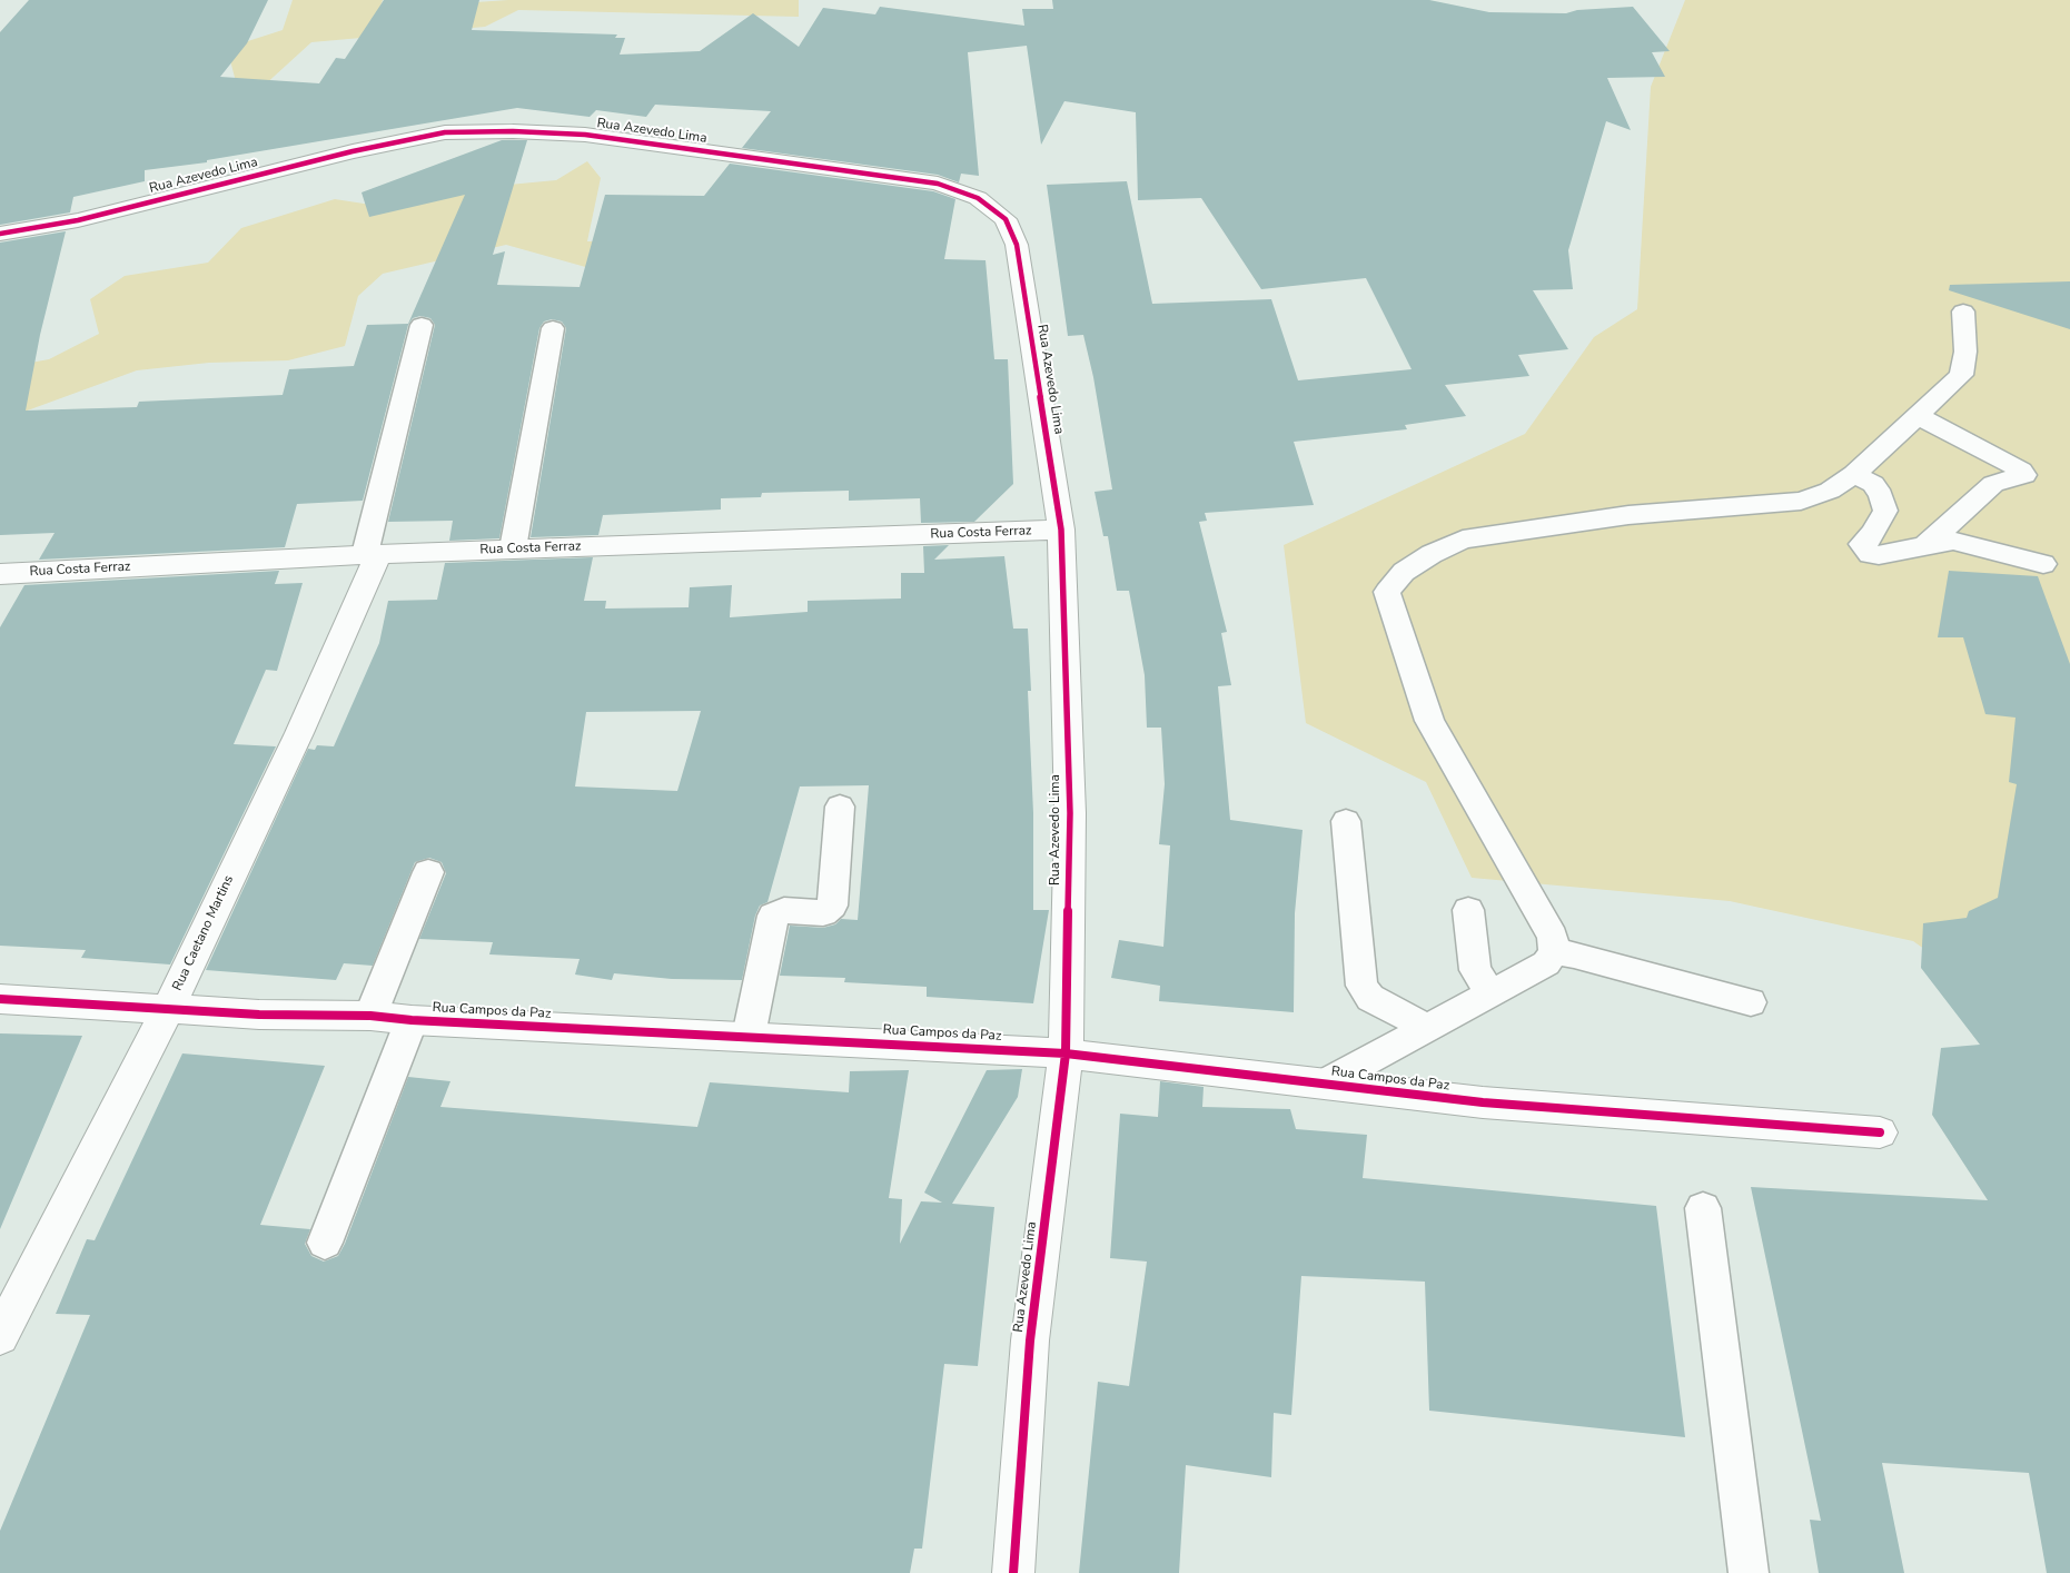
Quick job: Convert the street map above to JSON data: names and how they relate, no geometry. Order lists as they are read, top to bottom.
{
  "streets": {
    "street": [
      "Rua Azevedo Lima",
      "Rua Costa Ferraz",
      "Rua Caetano Martins",
      "Rua Campos da Paz"
    ]
  },
  "crossings": [
    ["Rua Azevedo Lima", "Rua Costa Ferraz"],
    ["Rua Azevedo Lima", "Rua Campos da Paz"],
    ["Rua Costa Ferraz", "Rua Caetano Martins"],
    ["Rua Caetano Martins", "Rua Campos da Paz"]
  ]
}
